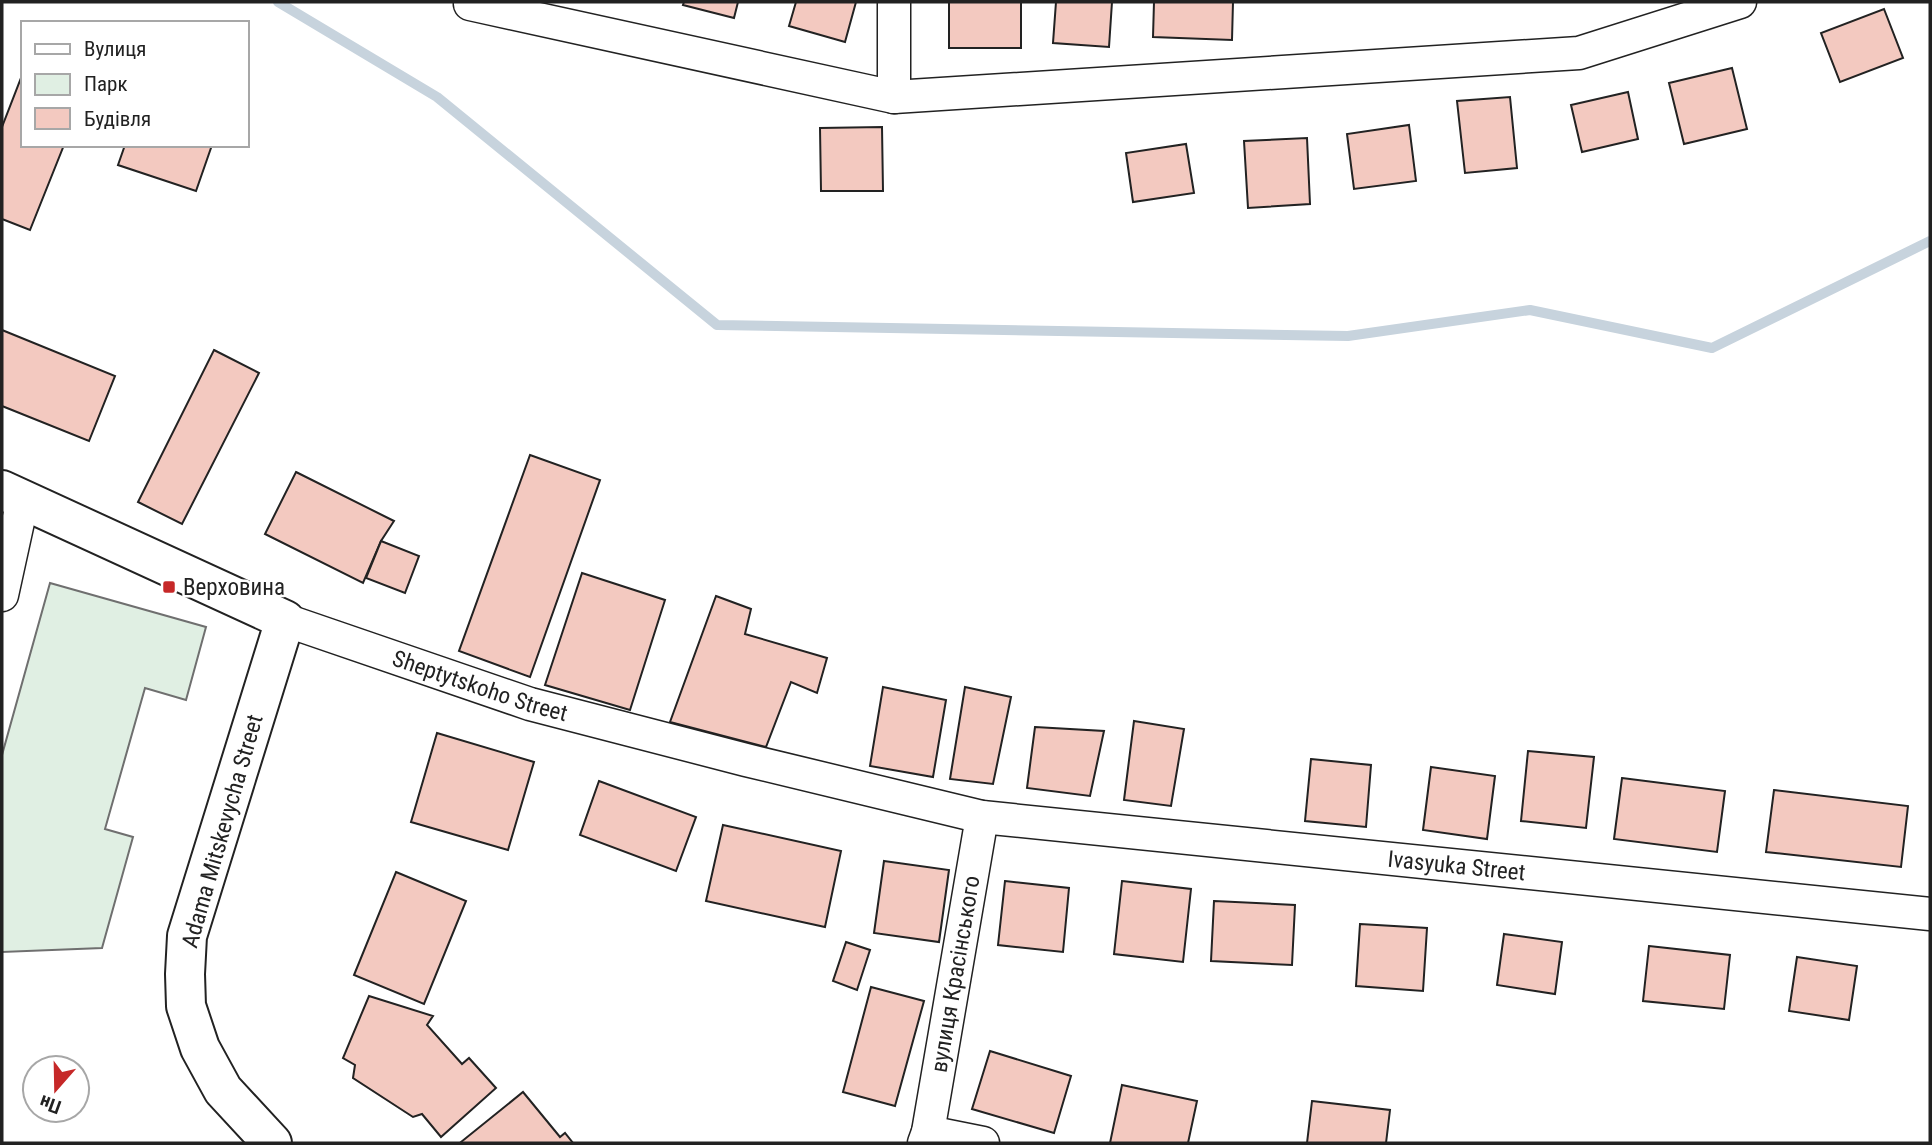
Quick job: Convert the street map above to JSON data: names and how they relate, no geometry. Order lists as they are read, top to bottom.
{
  "streets": {
    "street": [
      "Sheptytskoho Street",
      "Adama Mitskevycha Street",
      "Ivasyuka Street",
      "вулиця Красінського"
    ]
  },
  "crossings": [
    ["Sheptytskoho Street", "Adama Mitskevycha Street"],
    ["Sheptytskoho Street", "Ivasyuka Street"],
    ["Sheptytskoho Street", "вулиця Красінського"],
    ["Ivasyuka Street", "вулиця Красінського"]
  ],
  "places": {
    "transit": ["Верховина"]
  },
  "legend": ["Вулиця", "Парк", "Будівля"],
  "north": "bottom"
}
